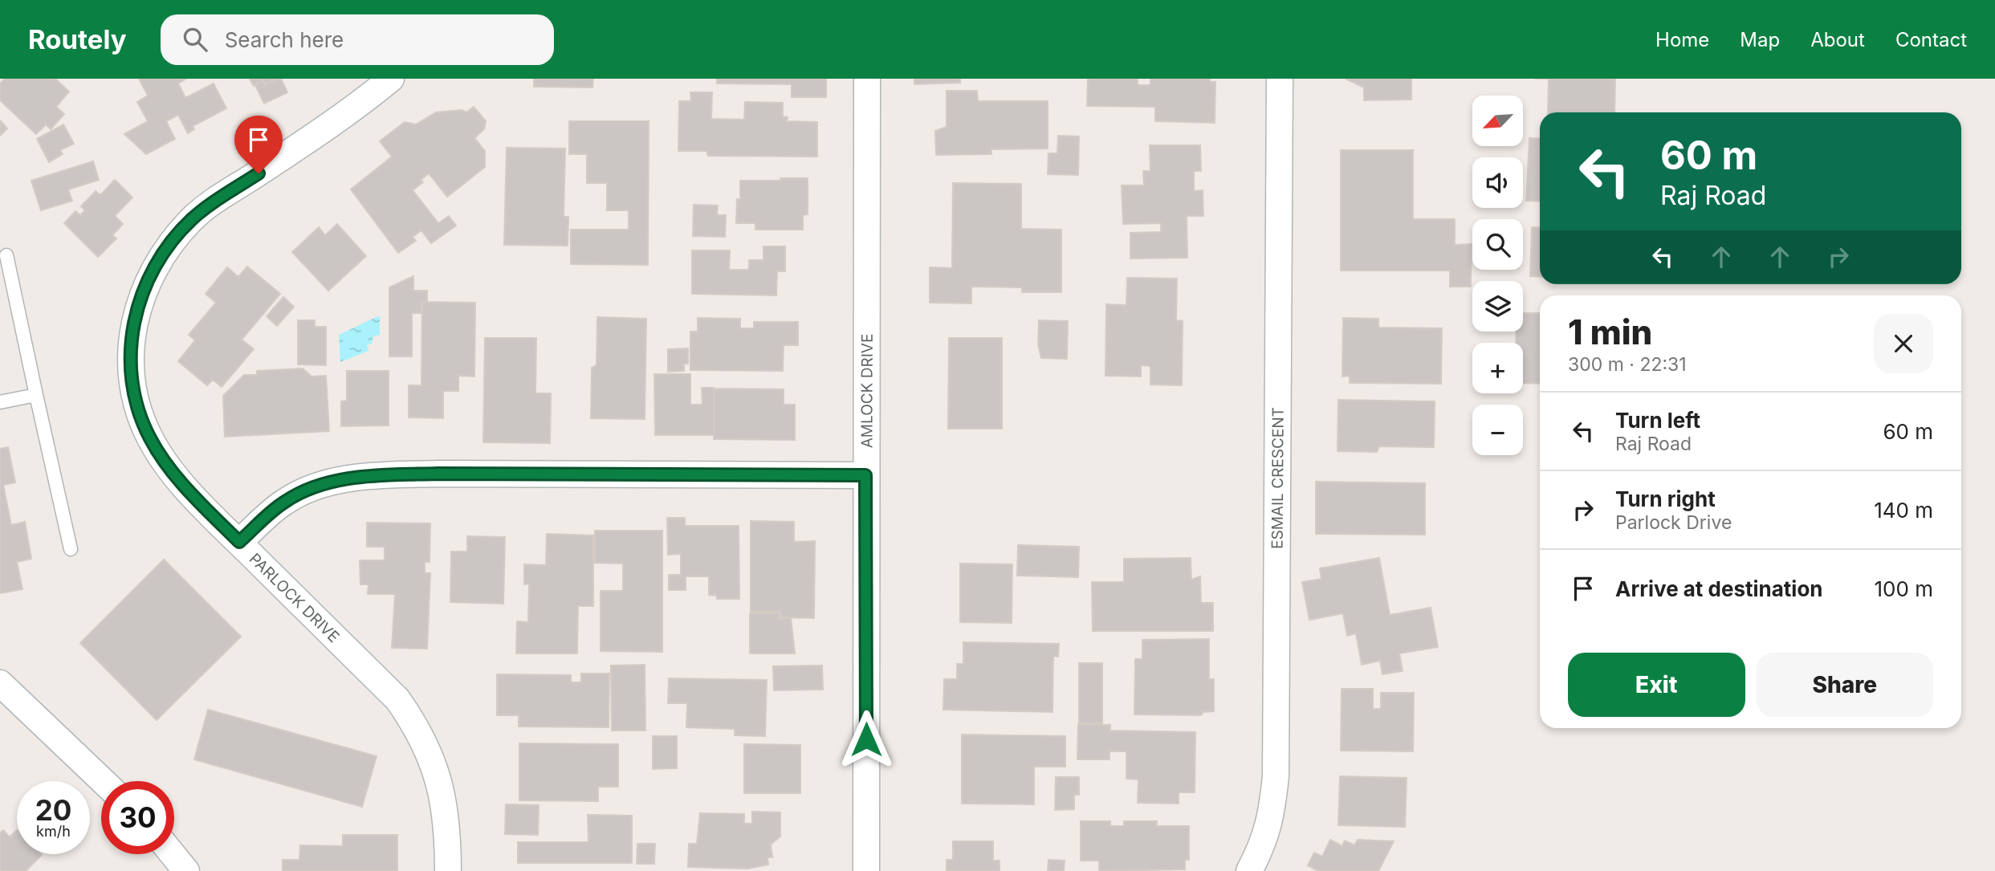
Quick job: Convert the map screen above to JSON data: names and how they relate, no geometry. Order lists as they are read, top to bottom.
{
  "streets": {
    "street": ["AMLOCK DRIVE", "ESMAIL CRESCENT", "PARLOCK DRIVE"]
  },
  "north": "bottom left",
  "page": {
    "header": "Routely",
    "search": "Search here",
    "nav": [
      "Home",
      "Map",
      "About",
      "Contact"
    ],
    "map_buttons": ["+", "−"],
    "turn": ["60 m", "Raj Road"],
    "heading": ["1 min", "300 m · 22:31"],
    "list": [
      {
        "name": "Turn left",
        "note": "Raj Road",
        "value": "60 m"
      },
      {
        "name": "Turn right",
        "note": "Parlock Drive",
        "value": "140 m"
      },
      {
        "name": "Arrive at destination",
        "value": "100 m"
      }
    ],
    "buttons": ["Exit", "Share"],
    "speed": "20 km/h",
    "limit": "30"
  }
}
